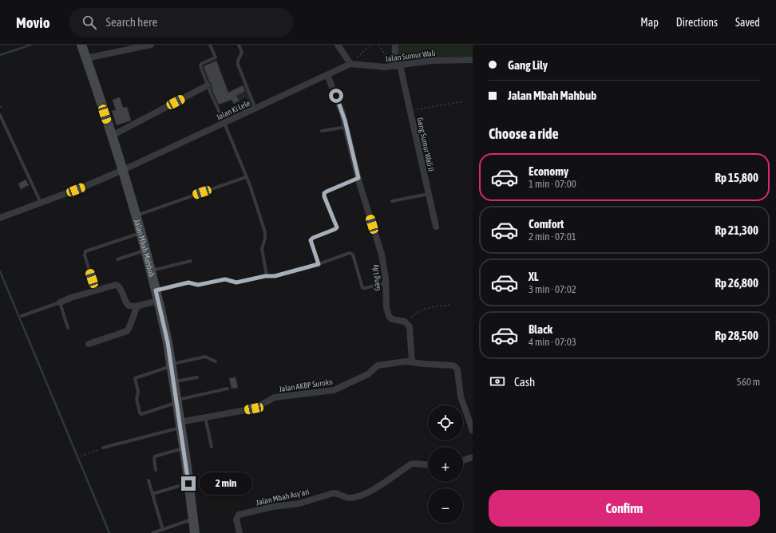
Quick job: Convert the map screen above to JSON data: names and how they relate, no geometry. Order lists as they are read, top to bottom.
{
  "streets": {
    "street": [
      "Jalan Sumur Wali",
      "Jalan Ki Lele",
      "Gang Sumur Wali II",
      "Jalan Mbah Mahbub",
      "Gang Lily",
      "Jalan AKBP Suroko",
      "Jalan Mbah Asy'ari"
    ]
  },
  "crossings": [
    ["Jalan Sumur Wali", "Jalan Ki Lele"],
    ["Jalan Sumur Wali", "Gang Sumur Wali II"],
    ["Jalan Ki Lele", "Jalan Mbah Mahbub"],
    ["Jalan Ki Lele", "Gang Lily"],
    ["Jalan Mbah Mahbub", "Jalan AKBP Suroko"]
  ],
  "page": {
    "header": "Movio",
    "search": "Search here",
    "nav": ["Map", "Directions", "Saved"],
    "banner": ["Gang Lily", "Jalan Mbah Mahbub"],
    "heading": "Choose a ride",
    "list": [
      {
        "name": "Economy",
        "note": "1 min · 07:00",
        "value": "Rp 15,800"
      },
      {
        "name": "Comfort",
        "note": "2 min · 07:01",
        "value": "Rp 21,300"
      },
      {
        "name": "XL",
        "note": "3 min · 07:02",
        "value": "Rp 26,800"
      },
      {
        "name": "Black",
        "note": "4 min · 07:03",
        "value": "Rp 28,500"
      }
    ],
    "pay": ["Cash", "560 m"],
    "map_buttons": ["+", "−"],
    "bubble": "2 min",
    "buttons": "Confirm"
  }
}
